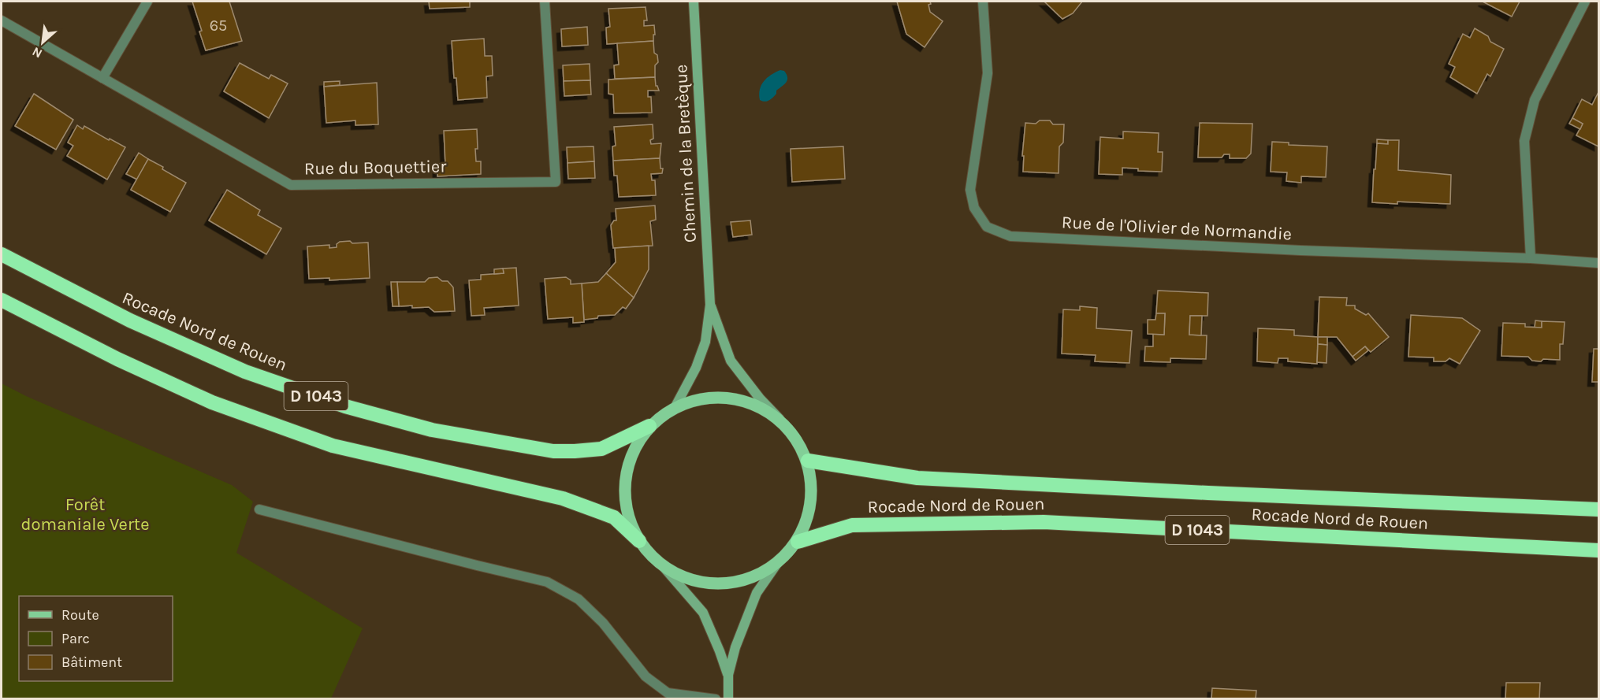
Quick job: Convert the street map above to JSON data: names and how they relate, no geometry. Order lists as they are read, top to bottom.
{
  "streets": {
    "highway": ["Rocade Nord de Rouen", "D 1043"],
    "street": ["Chemin de la Bretèque", "Rue du Boquettier", "Rue de l'Olivier de Normandie"]
  },
  "parks": ["Forêt domaniale Verte"],
  "house_numbers": ["65"],
  "legend": ["Route", "Parc", "Bâtiment"],
  "north": "bottom left"
}
